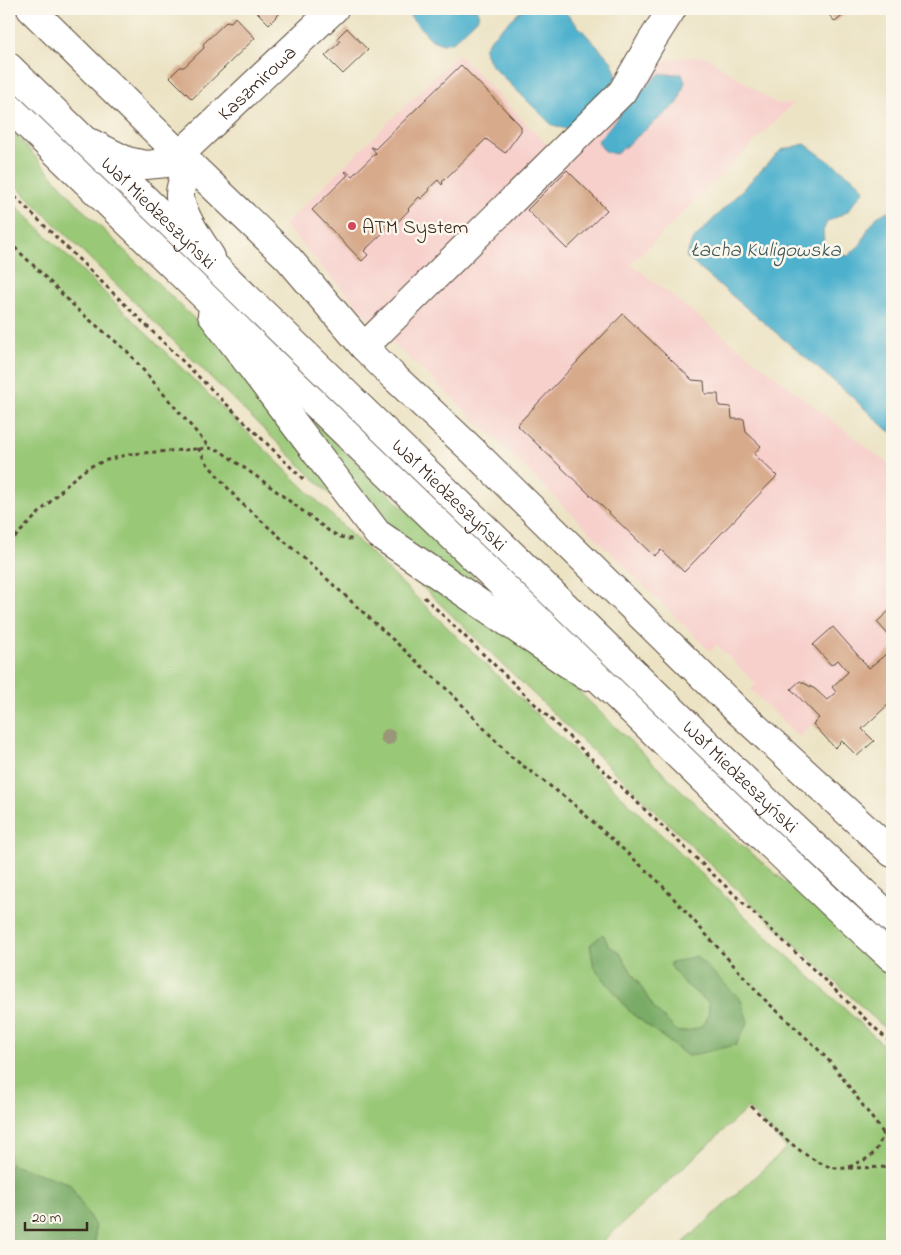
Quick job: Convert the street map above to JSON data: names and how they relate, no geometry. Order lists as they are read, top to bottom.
{
  "streets": {
    "main road": ["Kaszmirowa", "Wał Miedzeszyński"]
  },
  "water": ["Łacha Kuligowska"],
  "places": ["ATM System"],
  "scale_bar": "20 m"
}
